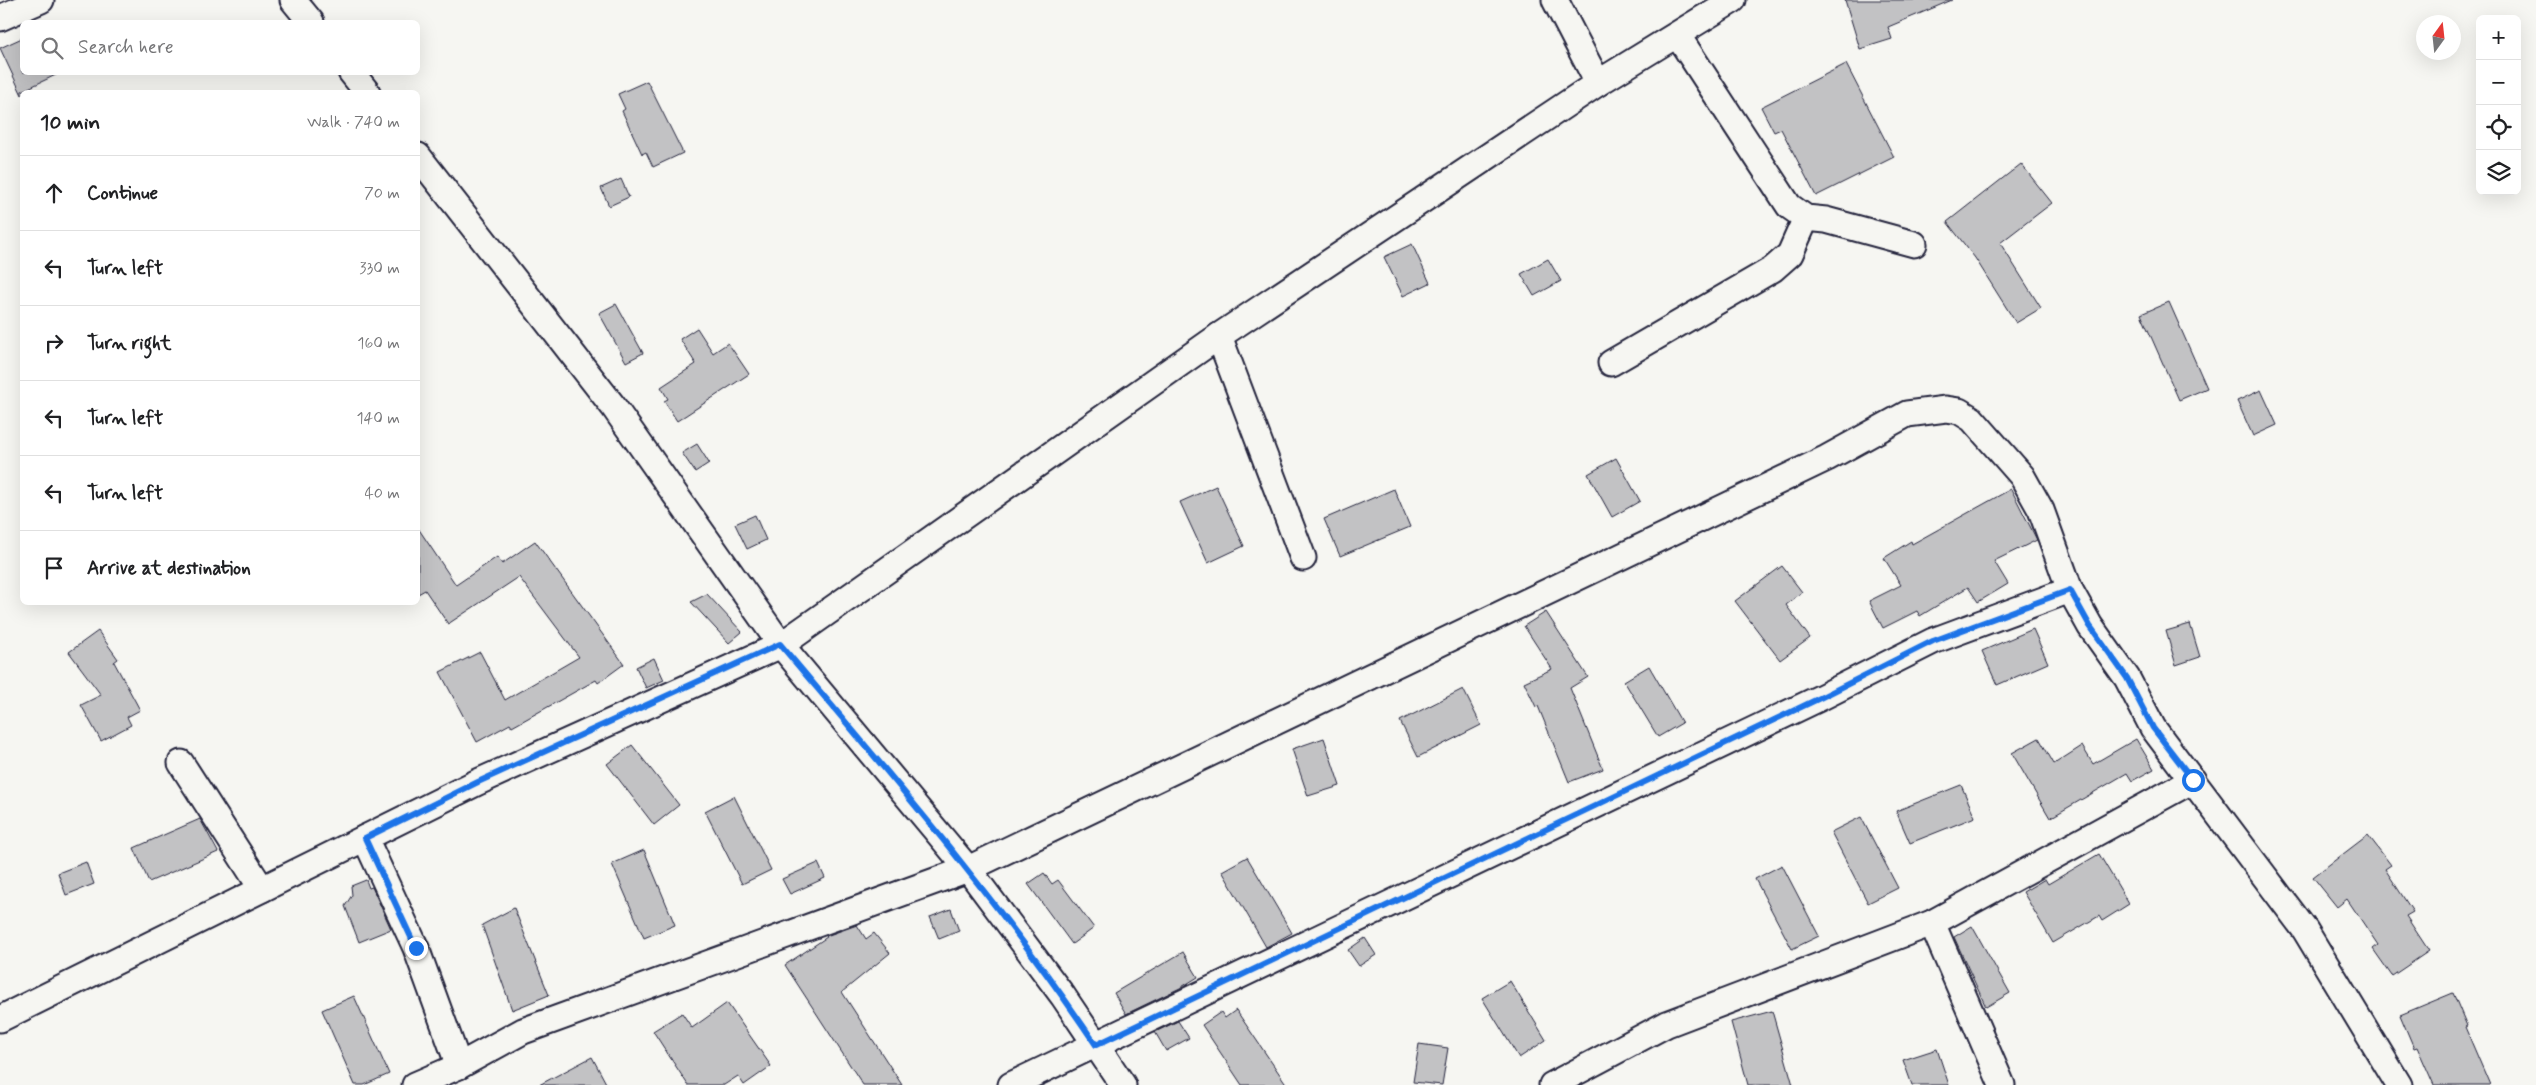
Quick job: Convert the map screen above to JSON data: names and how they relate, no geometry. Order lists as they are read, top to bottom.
{
  "north": "top",
  "page": {
    "map_buttons": ["+", "−"],
    "search": "Search here",
    "heading": ["10 min", "Walk · 740 m"],
    "list": [
      ["Continue", "70 m"],
      ["Turn left", "330 m"],
      ["Turn right", "160 m"],
      ["Turn left", "140 m"],
      ["Turn left", "40 m"],
      "Arrive at destination"
    ]
  }
}
